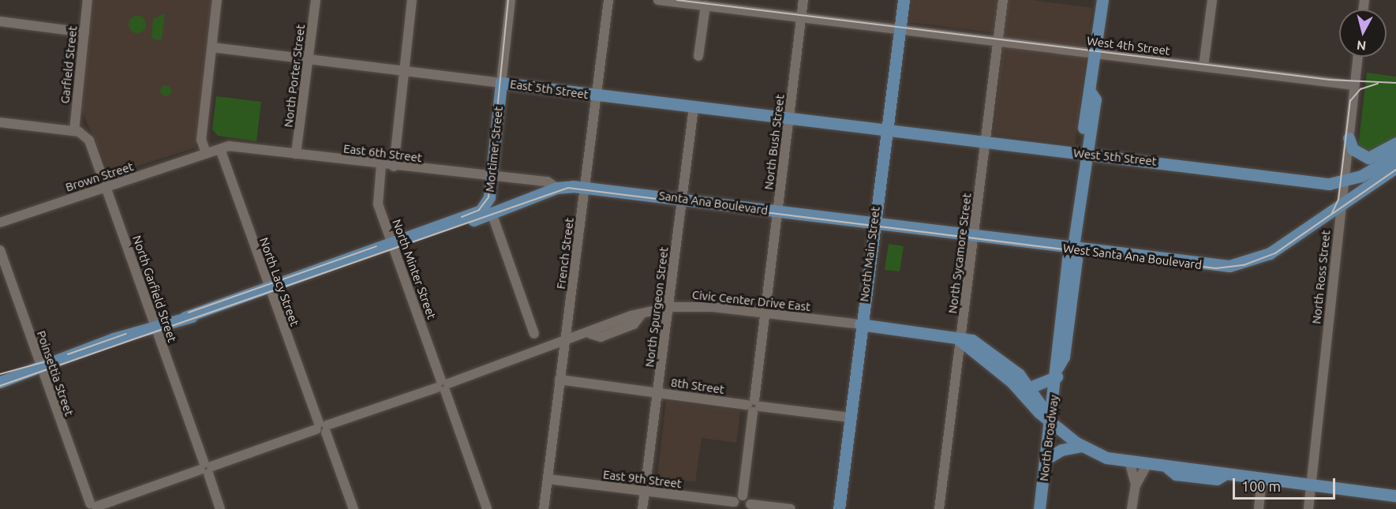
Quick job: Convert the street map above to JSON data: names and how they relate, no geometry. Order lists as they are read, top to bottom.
{
  "streets": {
    "main road": [
      "East 5th Street",
      "Mortimer Street",
      "West 5th Street",
      "Santa Ana Boulevard",
      "North Main Street",
      "West Santa Ana Boulevard",
      "North Broadway"
    ],
    "street": [
      "West 4th Street",
      "Garfield Street",
      "North Porter Street",
      "North Bush Street",
      "East 6th Street",
      "Brown Street",
      "French Street",
      "North Sycamore Street",
      "North Minter Street",
      "North Ross Street",
      "North Lacy Street",
      "North Garfield Street",
      "Civic Center Drive East",
      "North Spurgeon Street",
      "Poinsettia Street",
      "8th Street",
      "East 9th Street"
    ]
  },
  "crossings": [
    ["West 4th Street", "North Bush Street"],
    ["West 4th Street", "North Sycamore Street"],
    ["West 4th Street", "North Main Street"],
    ["West 4th Street", "North Ross Street"],
    ["West 4th Street", "North Broadway"],
    ["Garfield Street", "North Garfield Street"],
    ["North Porter Street", "East 5th Street"],
    ["North Porter Street", "East 6th Street"],
    ["East 5th Street", "North Bush Street"],
    ["East 5th Street", "Mortimer Street"],
    ["East 5th Street", "West 5th Street"],
    ["East 5th Street", "French Street"],
    ["East 5th Street", "North Main Street"],
    ["East 5th Street", "North Spurgeon Street"],
    ["North Bush Street", "Santa Ana Boulevard"],
    ["North Bush Street", "Civic Center Drive East"],
    ["North Bush Street", "8th Street"],
    ["Mortimer Street", "East 6th Street"],
    ["Mortimer Street", "Santa Ana Boulevard"],
    ["East 6th Street", "Brown Street"],
    ["East 6th Street", "Santa Ana Boulevard"],
    ["East 6th Street", "North Minter Street"],
    ["East 6th Street", "North Lacy Street"],
    ["West 5th Street", "North Sycamore Street"],
    ["West 5th Street", "North Main Street"],
    ["West 5th Street", "North Ross Street"],
    ["West 5th Street", "North Broadway"],
    ["Brown Street", "North Garfield Street"],
    ["Santa Ana Boulevard", "French Street"],
    ["Santa Ana Boulevard", "West Santa Ana Boulevard"],
    ["Santa Ana Boulevard", "North Minter Street"],
    ["Santa Ana Boulevard", "North Lacy Street"],
    ["Santa Ana Boulevard", "North Garfield Street"],
    ["Santa Ana Boulevard", "North Spurgeon Street"],
    ["Santa Ana Boulevard", "Poinsettia Street"],
    ["French Street", "Civic Center Drive East"],
    ["French Street", "8th Street"],
    ["French Street", "East 9th Street"],
    ["North Sycamore Street", "West Santa Ana Boulevard"],
    ["North Main Street", "West Santa Ana Boulevard"],
    ["North Main Street", "Civic Center Drive East"],
    ["North Main Street", "8th Street"],
    ["West Santa Ana Boulevard", "North Ross Street"],
    ["West Santa Ana Boulevard", "North Broadway"],
    ["North Minter Street", "Civic Center Drive East"],
    ["North Lacy Street", "Civic Center Drive East"],
    ["North Garfield Street", "Civic Center Drive East"],
    ["Civic Center Drive East", "North Spurgeon Street"],
    ["Civic Center Drive East", "Poinsettia Street"],
    ["North Spurgeon Street", "8th Street"],
    ["North Spurgeon Street", "East 9th Street"]
  ],
  "scale_bar": "100 m",
  "north": "bottom"
}
